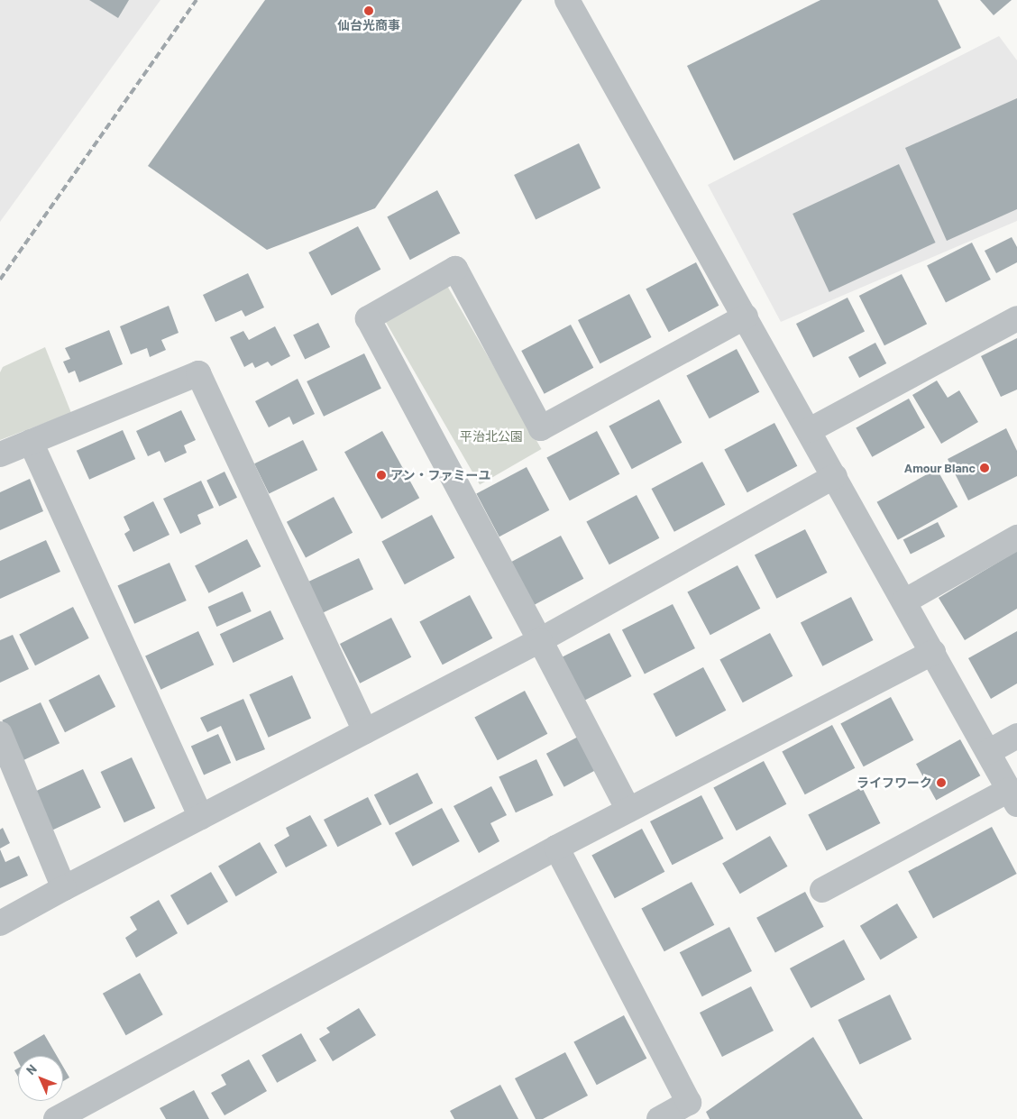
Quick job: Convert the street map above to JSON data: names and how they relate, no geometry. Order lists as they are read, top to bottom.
{
  "parks": ["平治北公園"],
  "places": [
    "仙台光商事",
    "Amour Blanc",
    "アン・ファミーユ",
    "ライフワーク"
  ],
  "north": "top left"
}
